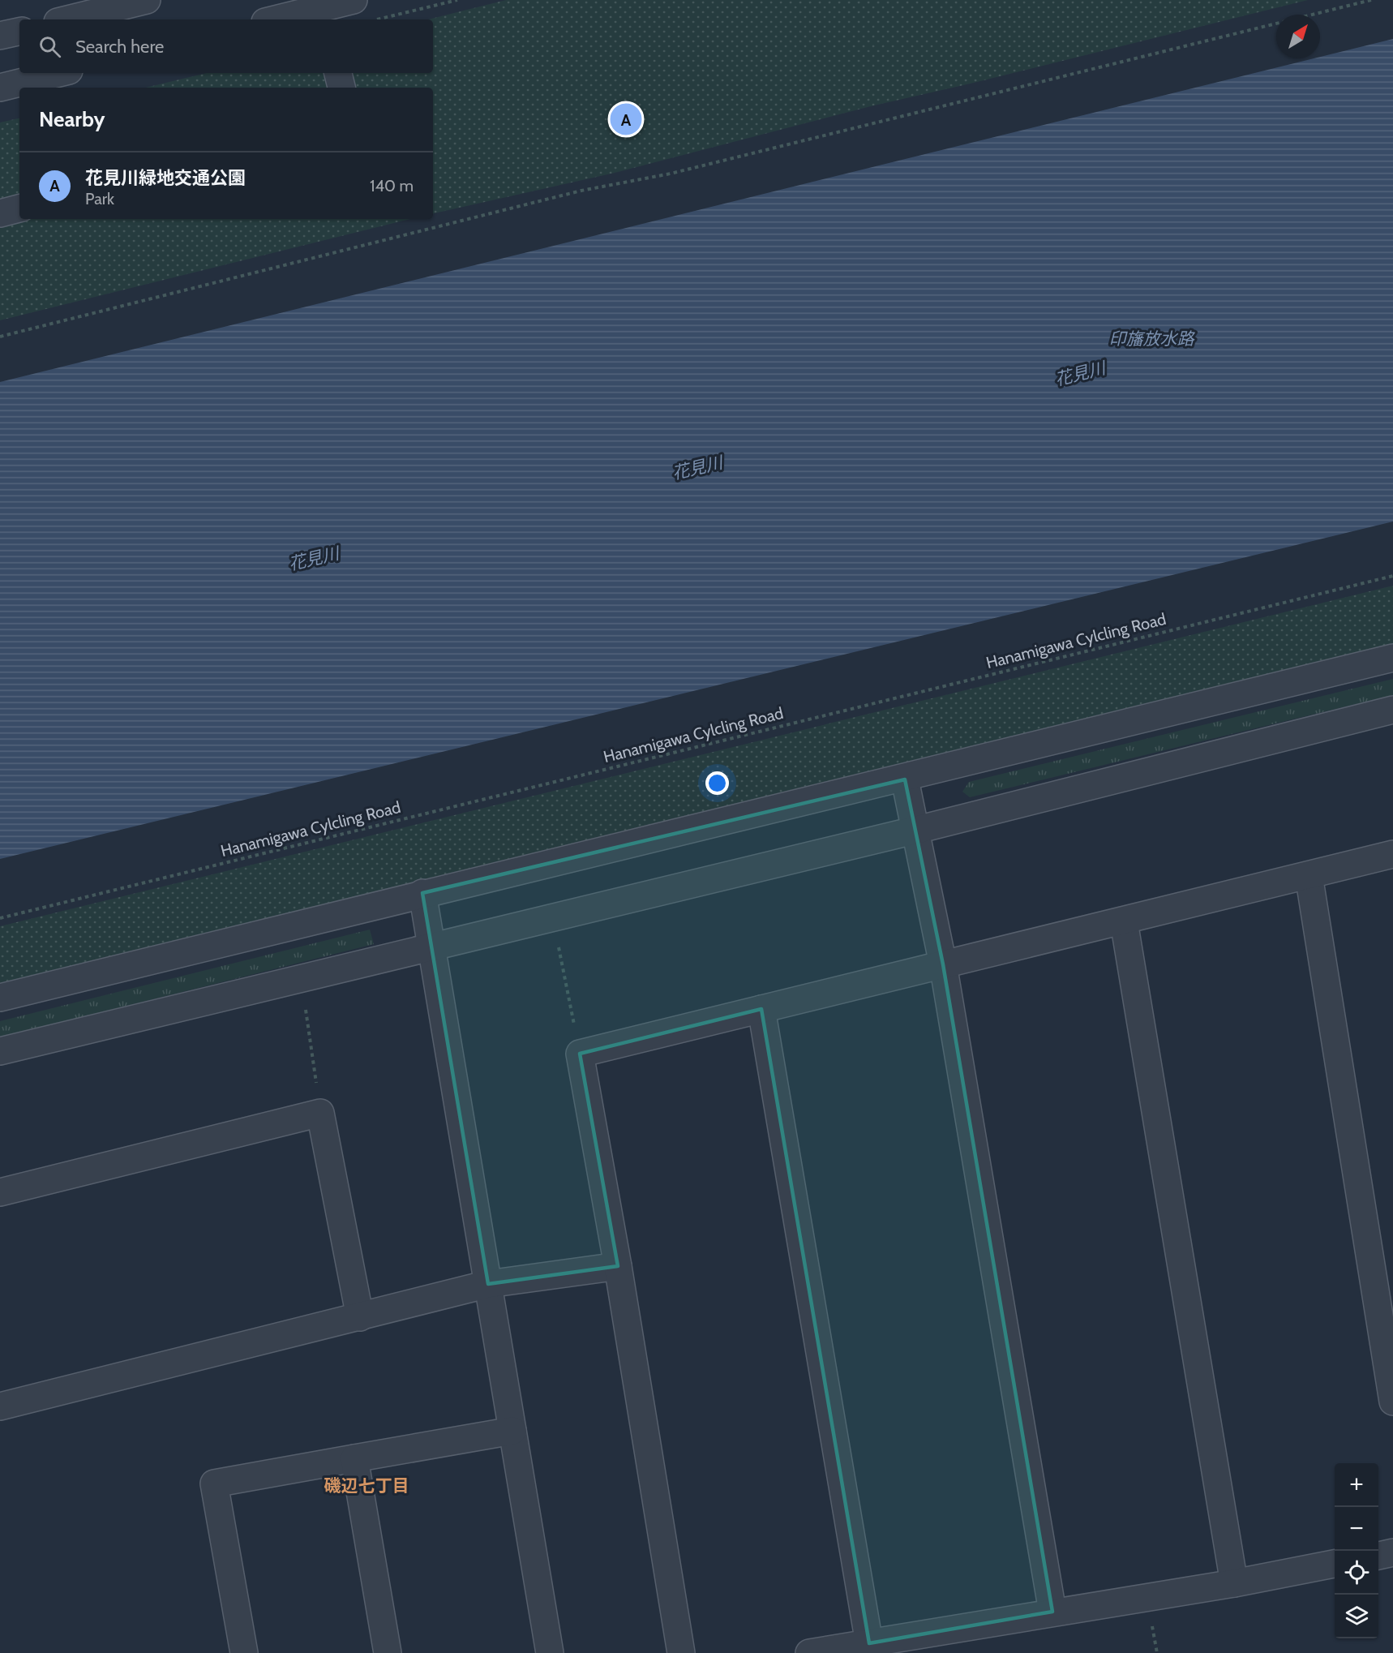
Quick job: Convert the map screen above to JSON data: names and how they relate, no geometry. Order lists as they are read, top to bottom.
{
  "streets": {
    "path": ["Hanamigawa Cylcling Road"]
  },
  "districts": ["磯辺七丁目"],
  "water": ["印旛放水路", "花見川"],
  "north": "top right",
  "page": {
    "search": "Search here",
    "heading": "Nearby",
    "pins": "A",
    "list": [
      {
        "mark": "A",
        "name": "花見川緑地交通公園",
        "note": "Park",
        "value": "140 m"
      }
    ],
    "map_buttons": ["+", "−"]
  }
}
